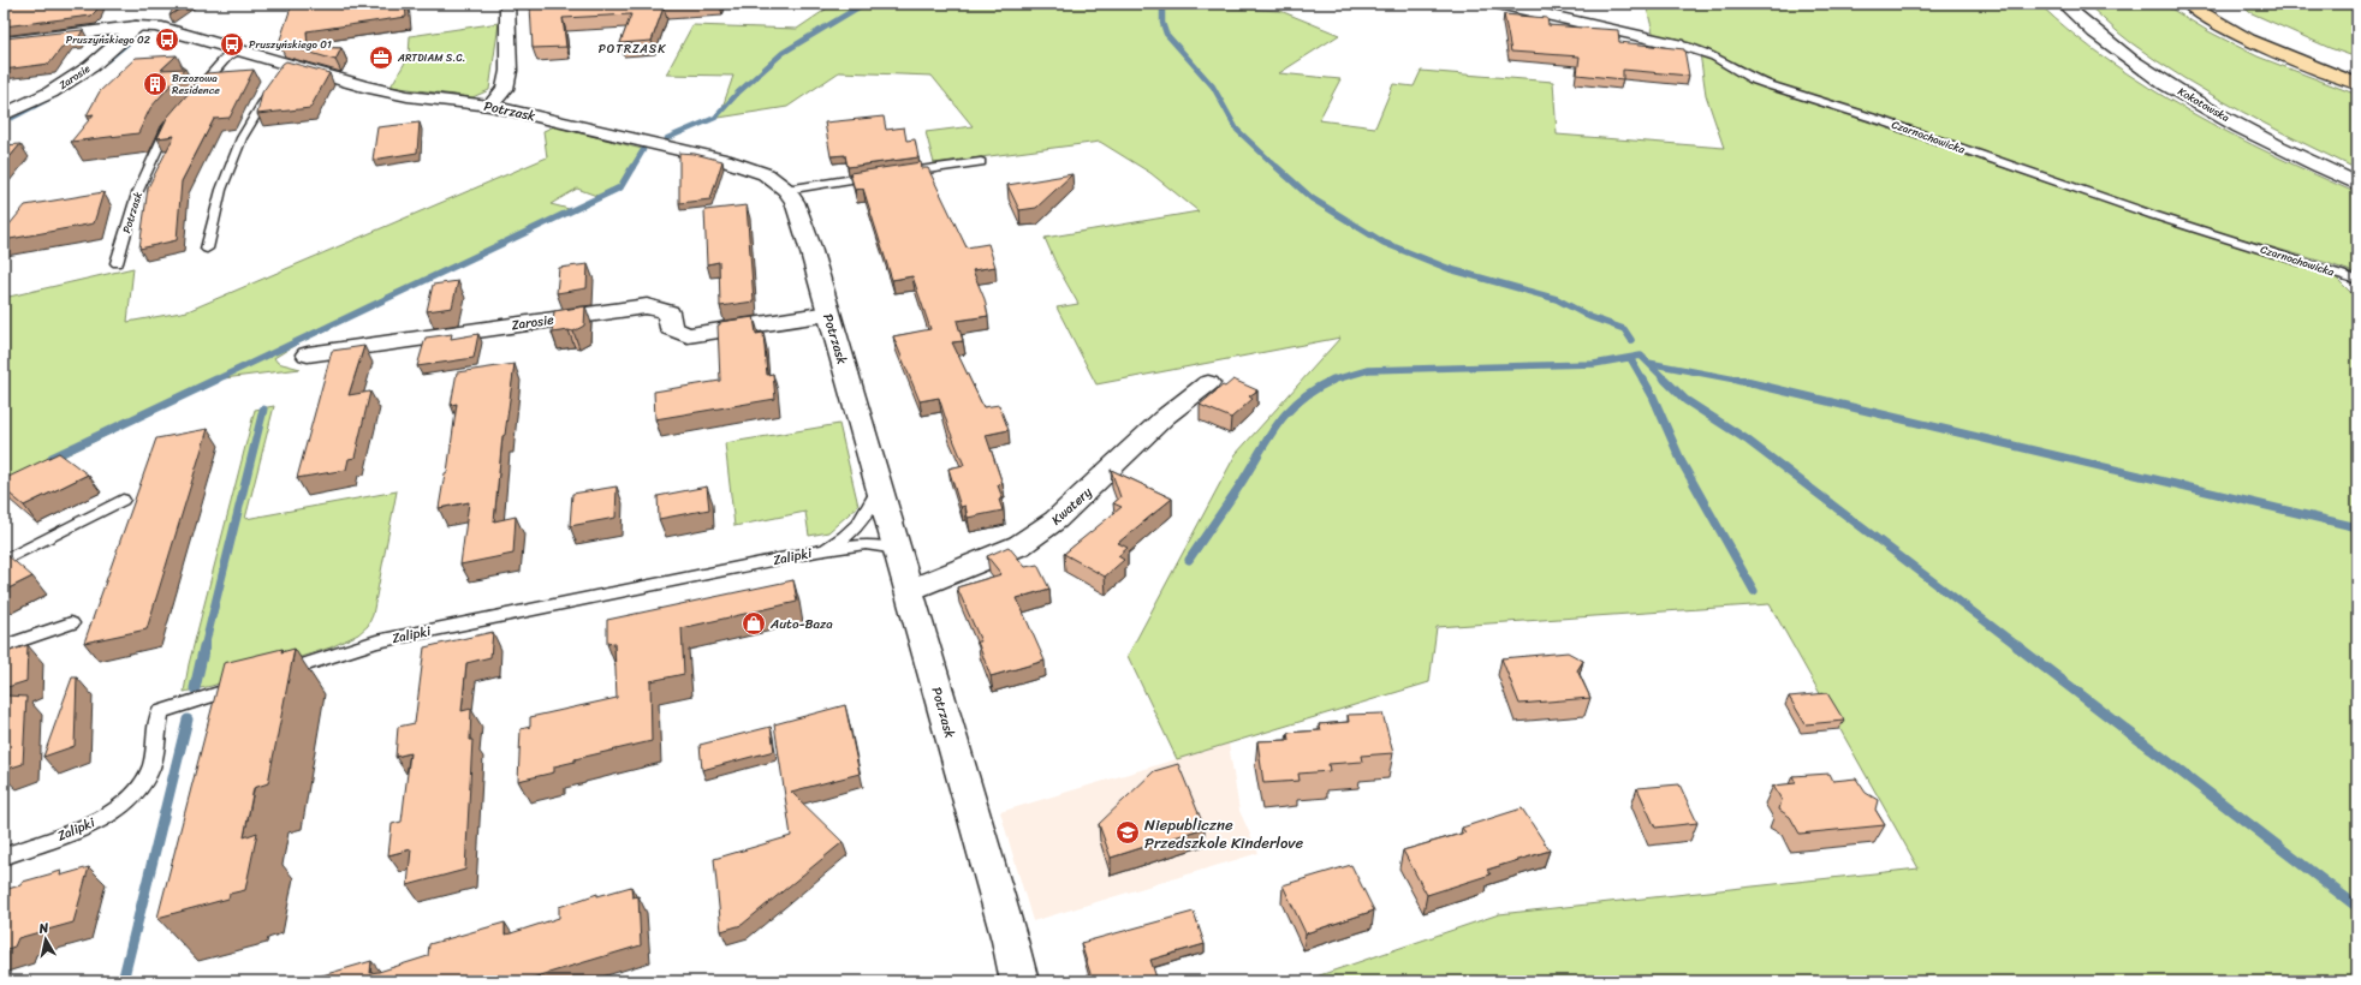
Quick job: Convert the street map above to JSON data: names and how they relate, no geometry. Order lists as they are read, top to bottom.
{
  "streets": {
    "street": [
      "Zarosie",
      "Kokotowska",
      "Potrzask",
      "Czarnochowicka",
      "Kwatery"
    ],
    "lane": ["Zalipki"]
  },
  "crossings": [
    ["Zarosie", "Potrzask"],
    ["Potrzask", "Kwatery"],
    ["Potrzask", "Zalipki"]
  ],
  "districts": ["POTRZASK"],
  "places": {
    "bus stop": ["Pruszyńskiego 02", "Pruszyńskiego 01"],
    "office": ["ARTDIAM S.C."],
    "building": ["Brzozowa Residence"],
    "shop": ["Auto-Baza"],
    "school or university": ["Niepubliczne Przedszkole Kinderlove"]
  },
  "north": "top"
}
